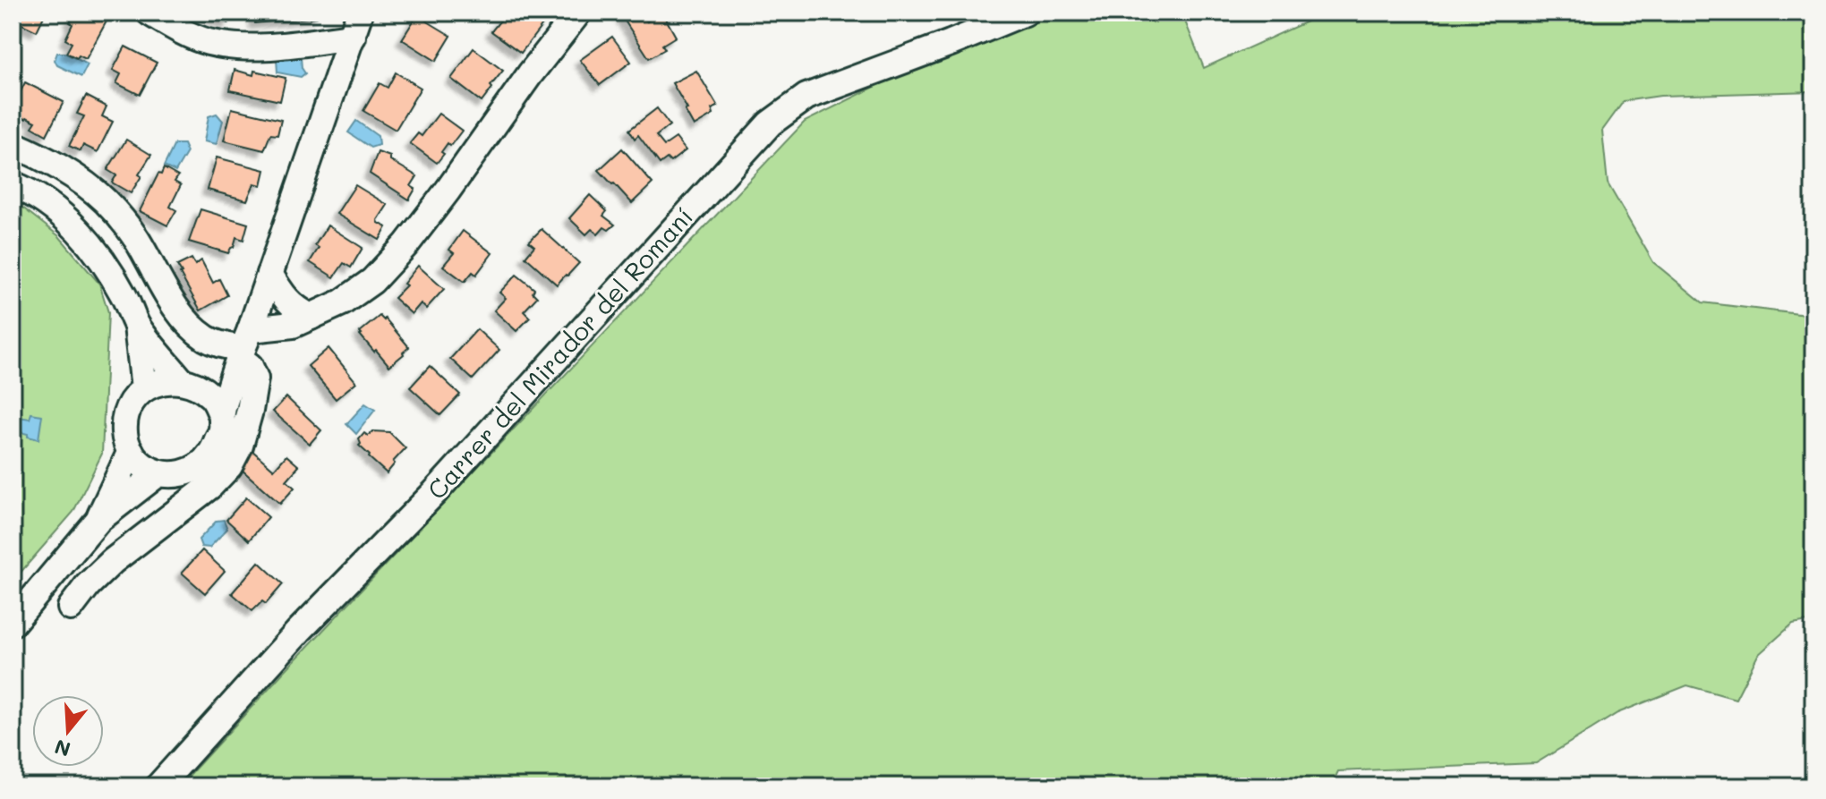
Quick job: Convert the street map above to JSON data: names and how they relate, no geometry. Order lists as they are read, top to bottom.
{
  "streets": {
    "street": ["Carrer del Mirador del Romaní"]
  },
  "north": "bottom"
}
